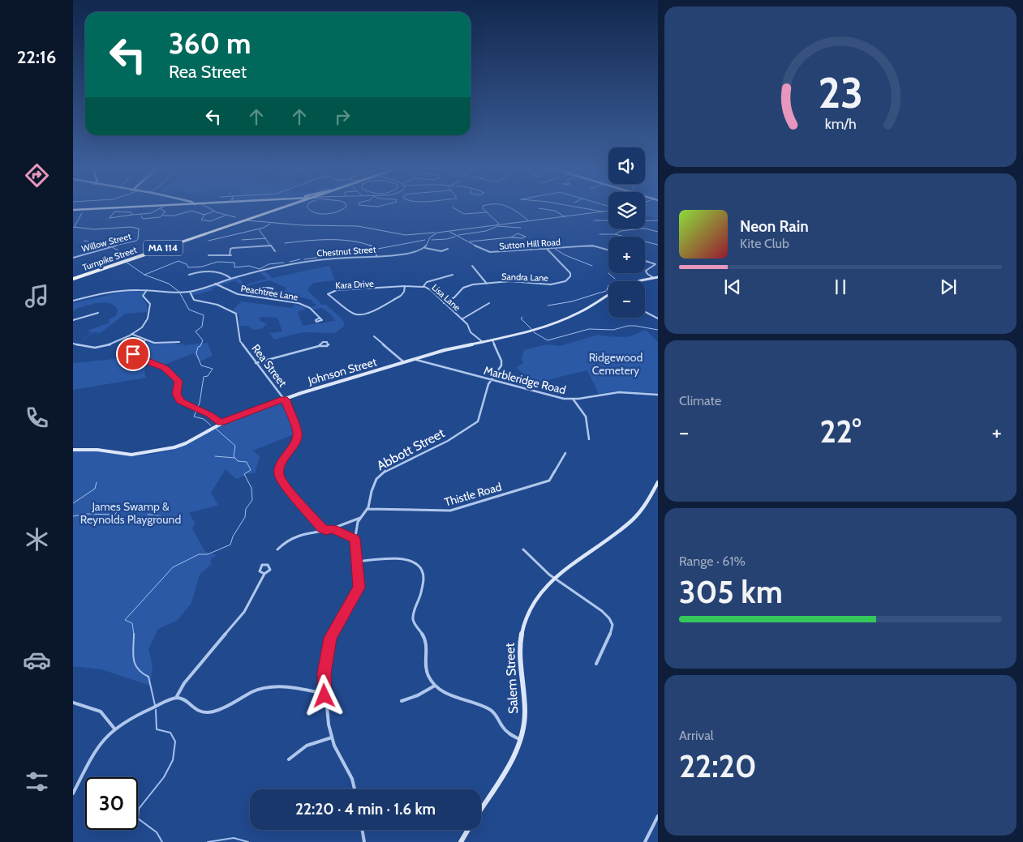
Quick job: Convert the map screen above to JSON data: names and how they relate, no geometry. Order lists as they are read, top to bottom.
{
  "streets": {
    "highway": ["MA 114", "Turnpike Street"],
    "street": [
      "Willow Street",
      "Sutton Hill Road",
      "Chestnut Street",
      "Sandra Lane",
      "Kara Drive",
      "Peachtree Lane",
      "Lisa Lane",
      "Rea Street",
      "Johnson Street",
      "Marbleridge Road",
      "Abbott Street",
      "Thistle Road",
      "Salem Street"
    ]
  },
  "crossings": [
    ["Sutton Hill Road", "Sandra Lane"],
    ["Chestnut Street", "Peachtree Lane"],
    ["Chestnut Street", "Rea Street"],
    ["Sandra Lane", "Lisa Lane"],
    ["Kara Drive", "Lisa Lane"],
    ["Lisa Lane", "Johnson Street"],
    ["Rea Street", "Johnson Street"],
    ["Johnson Street", "Marbleridge Road"],
    ["Johnson Street", "Abbott Street"],
    ["Marbleridge Road", "Abbott Street"],
    ["Abbott Street", "Thistle Road"]
  ],
  "parks": ["Ridgewood Cemetery", "James Swamp & Reynolds Playground"],
  "page": {
    "tabs": "22:16",
    "turn": ["360 m", "Rea Street"],
    "map_buttons": ["+", "−"],
    "song": ["Neon Rain", "Kite Club"],
    "tile": [
      "Climate",
      ["Range · 61%", "305 km"],
      ["Arrival", "22:20"]
    ],
    "heat": ["−", "22°", "+"],
    "limit": "30",
    "trip": "22:20 · 4 min · 1.6 km",
    "gauge": ["23", "km/h"]
  }
}
